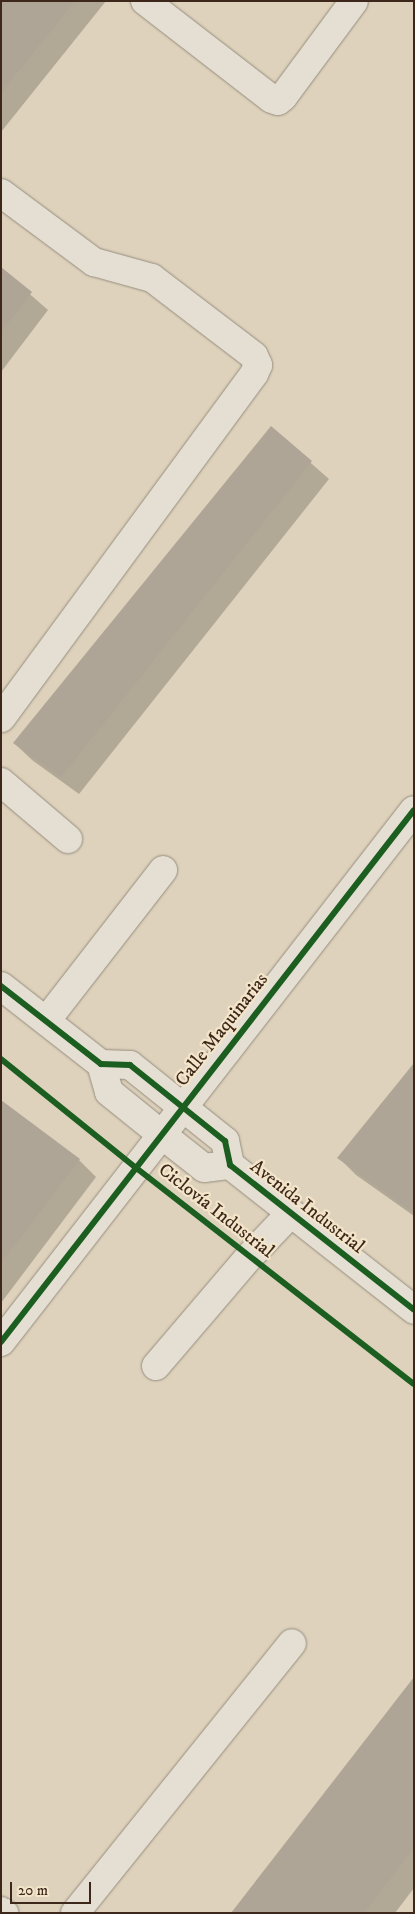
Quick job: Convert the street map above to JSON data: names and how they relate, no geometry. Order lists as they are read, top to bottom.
{
  "streets": {
    "street": ["Calle Maquinarias", "Avenida Industrial"],
    "cycle path": ["Ciclovía Industrial"]
  },
  "crossings": [
    ["Calle Maquinarias", "Avenida Industrial"]
  ],
  "scale_bar": "20 m"
}
